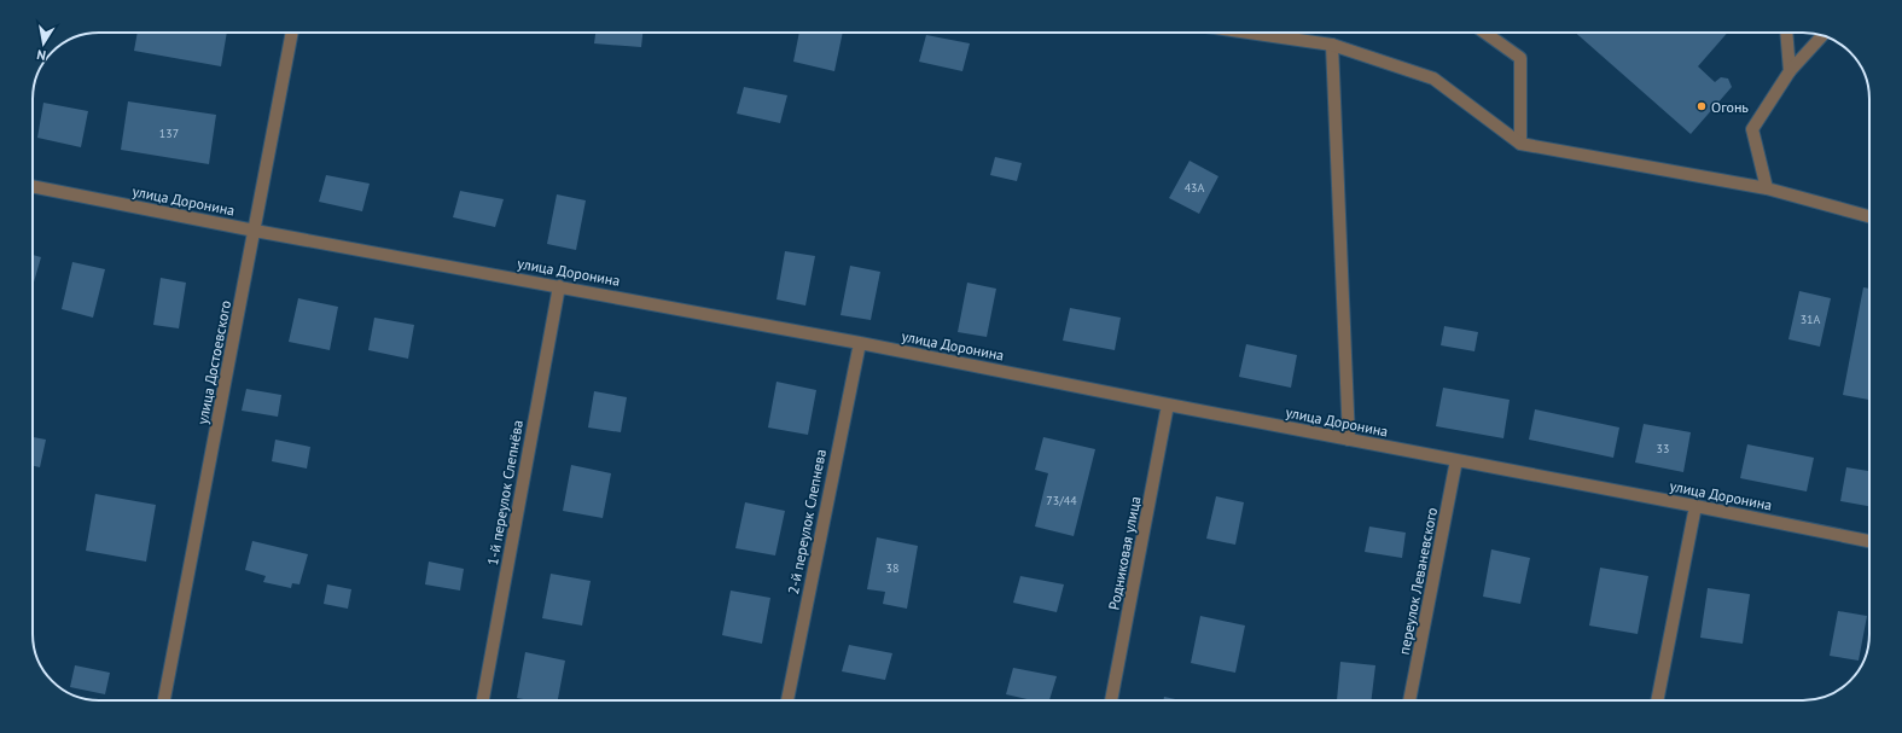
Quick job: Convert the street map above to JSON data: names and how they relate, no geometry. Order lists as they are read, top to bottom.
{
  "streets": {
    "street": [
      "улица Доронина",
      "улица Достоевского",
      "1-й переулок Слепнёва",
      "2-й переулок Слепнева",
      "Родниковая улица",
      "переулок Леваневского"
    ]
  },
  "crossings": [
    ["улица Доронина", "улица Достоевского"],
    ["улица Доронина", "1-й переулок Слепнёва"],
    ["улица Доронина", "2-й переулок Слепнева"],
    ["улица Доронина", "Родниковая улица"],
    ["улица Доронина", "переулок Леваневского"]
  ],
  "places": ["Огонь"],
  "house_numbers": [
    "137",
    "43А",
    "31А",
    "33",
    "73/44",
    "38"
  ],
  "north": "bottom"
}
